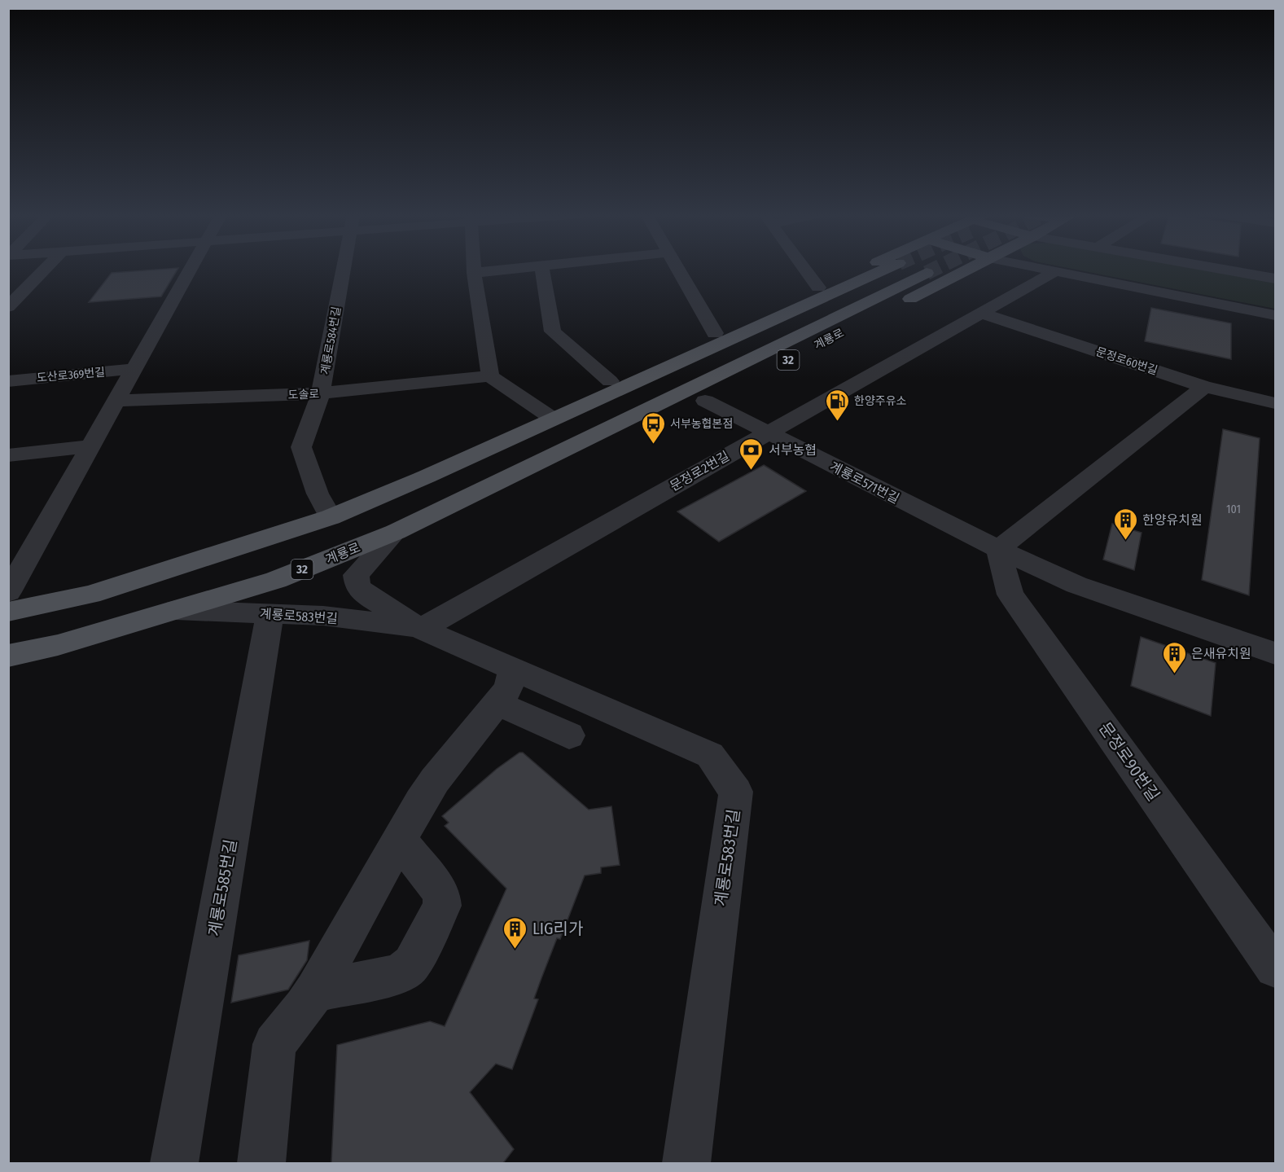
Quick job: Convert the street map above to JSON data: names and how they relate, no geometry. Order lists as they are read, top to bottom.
{
  "streets": {
    "main road": ["계룡로", "32"],
    "street": [
      "계룡로584번길",
      "문정로60번길",
      "도산로369번길",
      "도솔로",
      "문정로2번길",
      "계룡로571번길",
      "계룡로583번길",
      "문정로90번길",
      "계룡로585번길"
    ]
  },
  "crossings": [
    ["계룡로", "계룡로583번길"],
    ["계룡로584번길", "도솔로"],
    ["문정로60번길", "문정로2번길"],
    ["문정로2번길", "계룡로571번길"],
    ["문정로2번길", "계룡로583번길"],
    ["계룡로571번길", "문정로90번길"],
    ["계룡로583번길", "계룡로585번길"]
  ],
  "places": {
    "fuel station": ["한양주유소"],
    "bus stop": ["서부농협본점"],
    "bank": ["서부농협"],
    "building": ["한양유치원", "은새유치원", "LIG리가"]
  },
  "house_numbers": ["101"]
}
